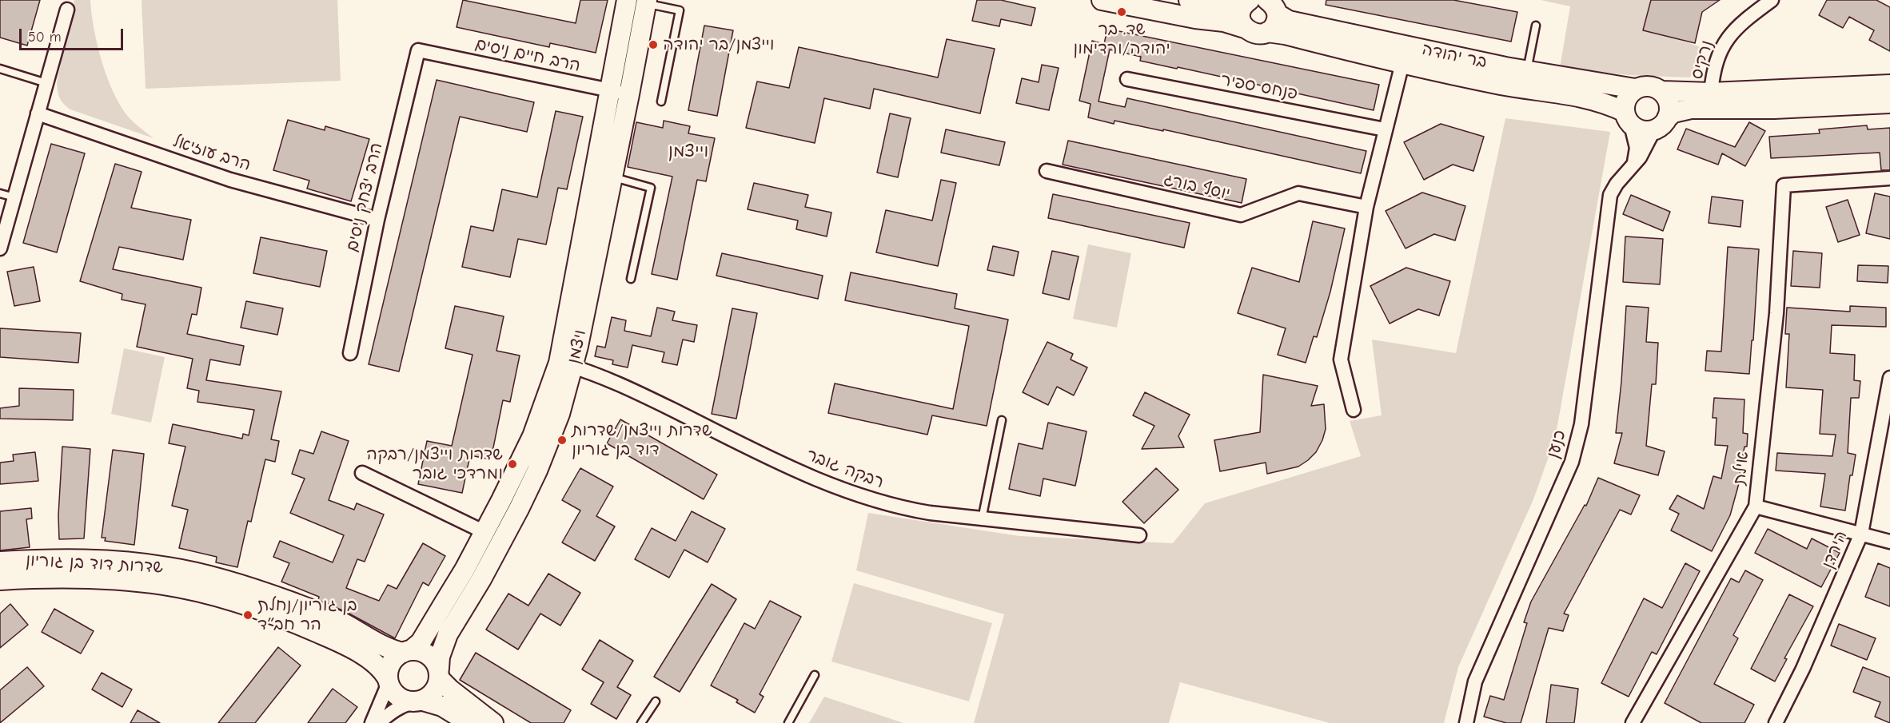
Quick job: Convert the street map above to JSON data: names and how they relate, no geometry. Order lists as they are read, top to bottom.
{
  "streets": {
    "street": [
      "הרב חיים ניסים",
      "בר יהודה",
      "נרקיס",
      "פנחס ספיר",
      "הרב עוזיאל",
      "יוסף בורג",
      "הרב יצחק ניסים",
      "ויצמן",
      "כנען",
      "אילת",
      "רבקה גובר",
      "הירדן",
      "שדרות דוד בן גוריון"
    ]
  },
  "crossings": [
    ["הרב חיים ניסים", "הרב יצחק ניסים"],
    ["הרב חיים ניסים", "ויצמן"],
    ["בר יהודה", "כנען"],
    ["הרב עוזיאל", "הרב יצחק ניסים"],
    ["ויצמן", "רבקה גובר"],
    ["ויצמן", "שדרות דוד בן גוריון"]
  ],
  "districts": ["וייצמן"],
  "places": [
    "שד. בר יהודה/ורדימון",
    "וייצמן/בר יהודה",
    "שדרות וייצמן/שדרות דוד בן גוריון",
    "שדרות וייצמן/רבקה ומרדכי גובר",
    "בן גוריון/נחלת הר חב״ד"
  ],
  "scale_bar": "50 m"
}
